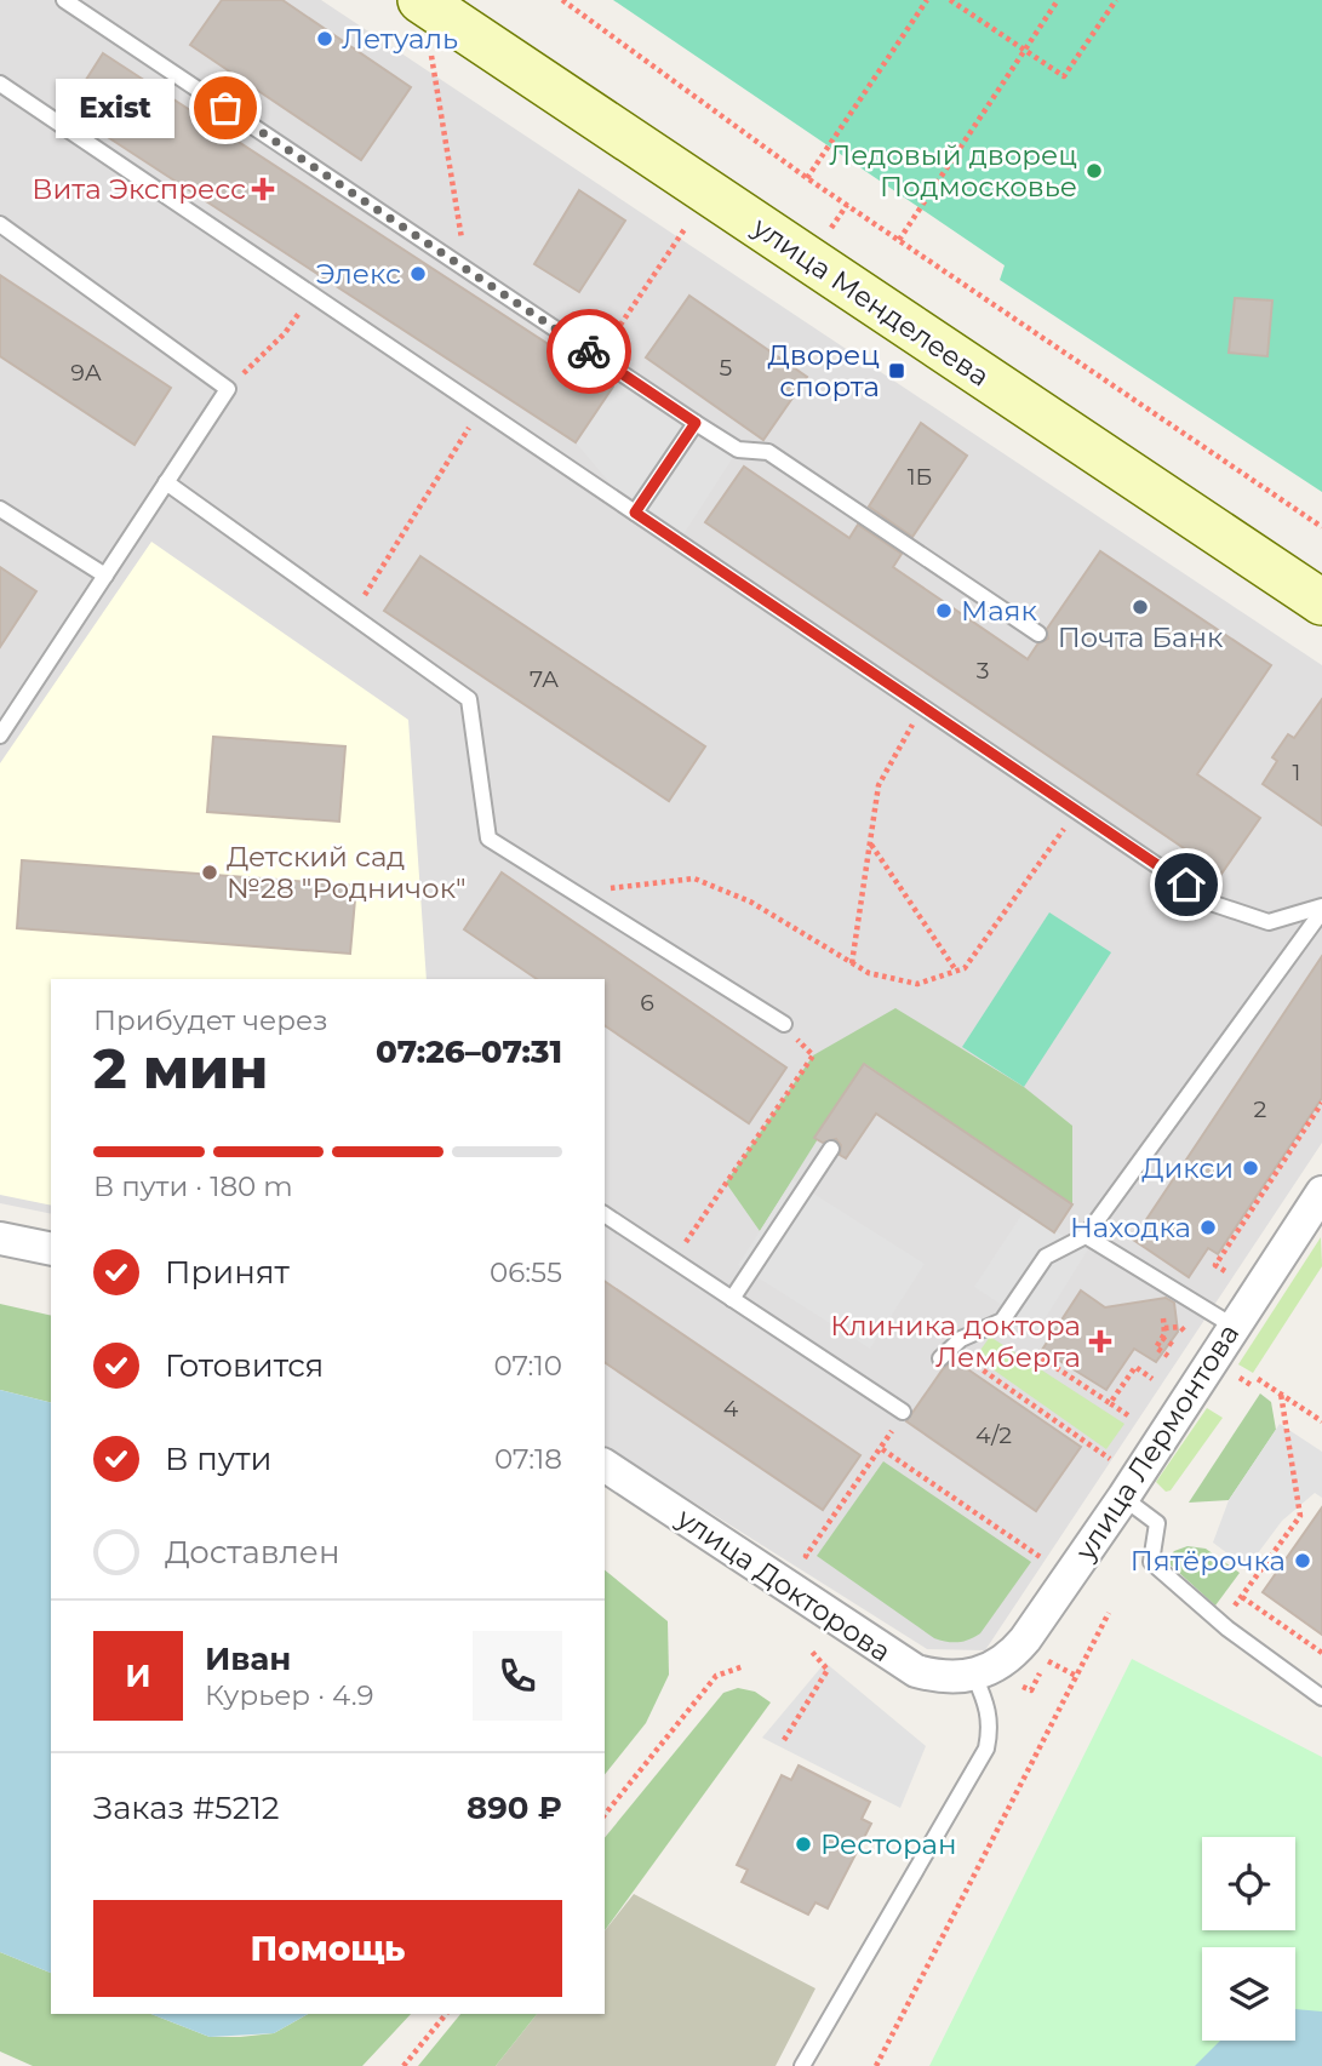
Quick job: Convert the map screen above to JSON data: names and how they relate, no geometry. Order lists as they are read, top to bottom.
{
  "streets": {
    "main road": ["улица Менделеева"],
    "street": ["улица Лермонтова", "улица Докторова"]
  },
  "crossings": [
    ["улица Лермонтова", "улица Докторова"]
  ],
  "places": {
    "other": [
      "Летуаль",
      "Exist",
      "Ледовый дворец Подмосковье",
      "Элекс",
      "Почта Банк",
      "Маяк",
      "Детский сад №28 \"Родничок\"",
      "Дикси",
      "Находка",
      "Пятёрочка",
      "Ресторан"
    ],
    "health": ["Вита Экспресс", "Клиника доктора Лемберга"],
    "transit": ["Дворец спорта"]
  },
  "house_numbers": [
    "5",
    "9А",
    "1Б",
    "3",
    "7А",
    "1",
    "6",
    "2",
    "4",
    "4/2"
  ],
  "page": {
    "bubble": "Exist",
    "heading": ["2 мин", "Прибудет через", "07:26–07:31"],
    "panel": [
      "Иван",
      "Курьер · 4.9",
      "Заказ #5212",
      "890 ₽"
    ],
    "bar": "В пути · 180 m",
    "list": [
      ["Принят", "06:55"],
      ["Готовится", "07:10"],
      ["В пути", "07:18"],
      "Доставлен"
    ],
    "round": "И",
    "buttons": "Помощь"
  }
}
